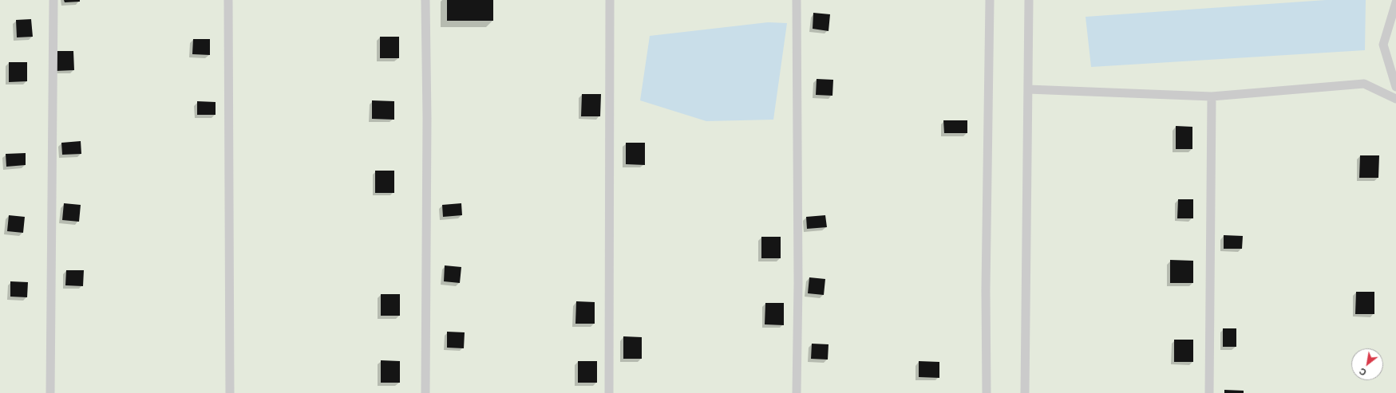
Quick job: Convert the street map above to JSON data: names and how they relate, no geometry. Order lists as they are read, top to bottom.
{
  "north": "bottom left"
}
